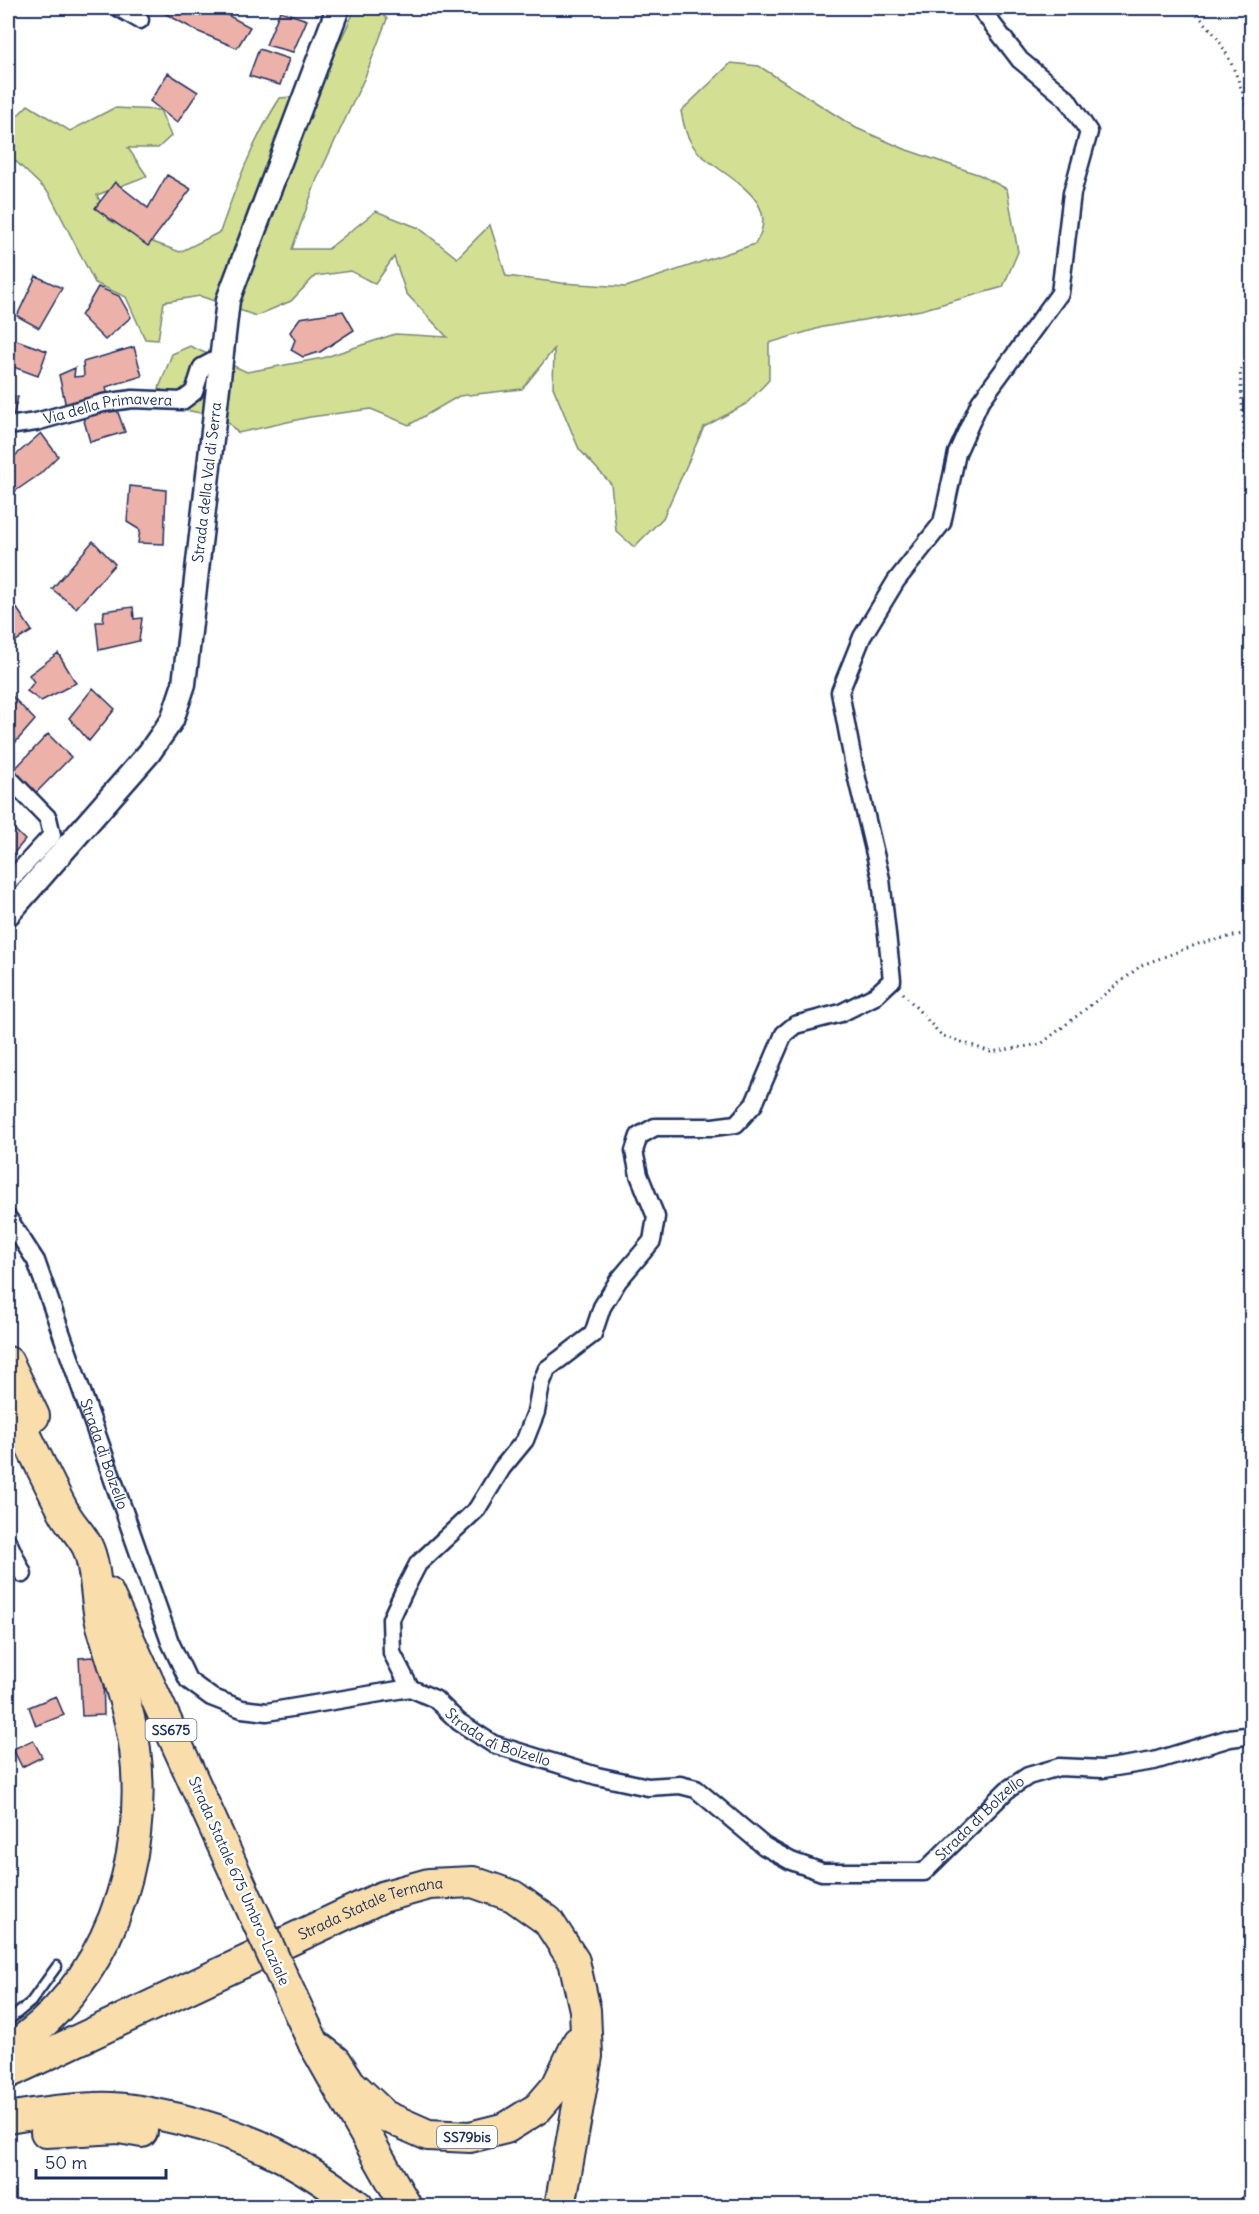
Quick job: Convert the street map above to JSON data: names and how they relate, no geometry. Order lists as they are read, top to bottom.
{
  "streets": {
    "highway": [
      "SS675",
      "Strada Statale 675 Umbro-Laziale",
      "Strada Statale Ternana",
      "SS79bis"
    ],
    "street": ["Via della Primavera", "Strada della Val di Serra", "Strada di Bolzello"]
  },
  "crossings": [
    ["Via della Primavera", "Strada della Val di Serra"],
    ["Strada Statale 675 Umbro-Laziale", "SS79bis"],
    ["Strada Statale Ternana", "SS79bis"]
  ],
  "scale_bar": "50 m"
}
